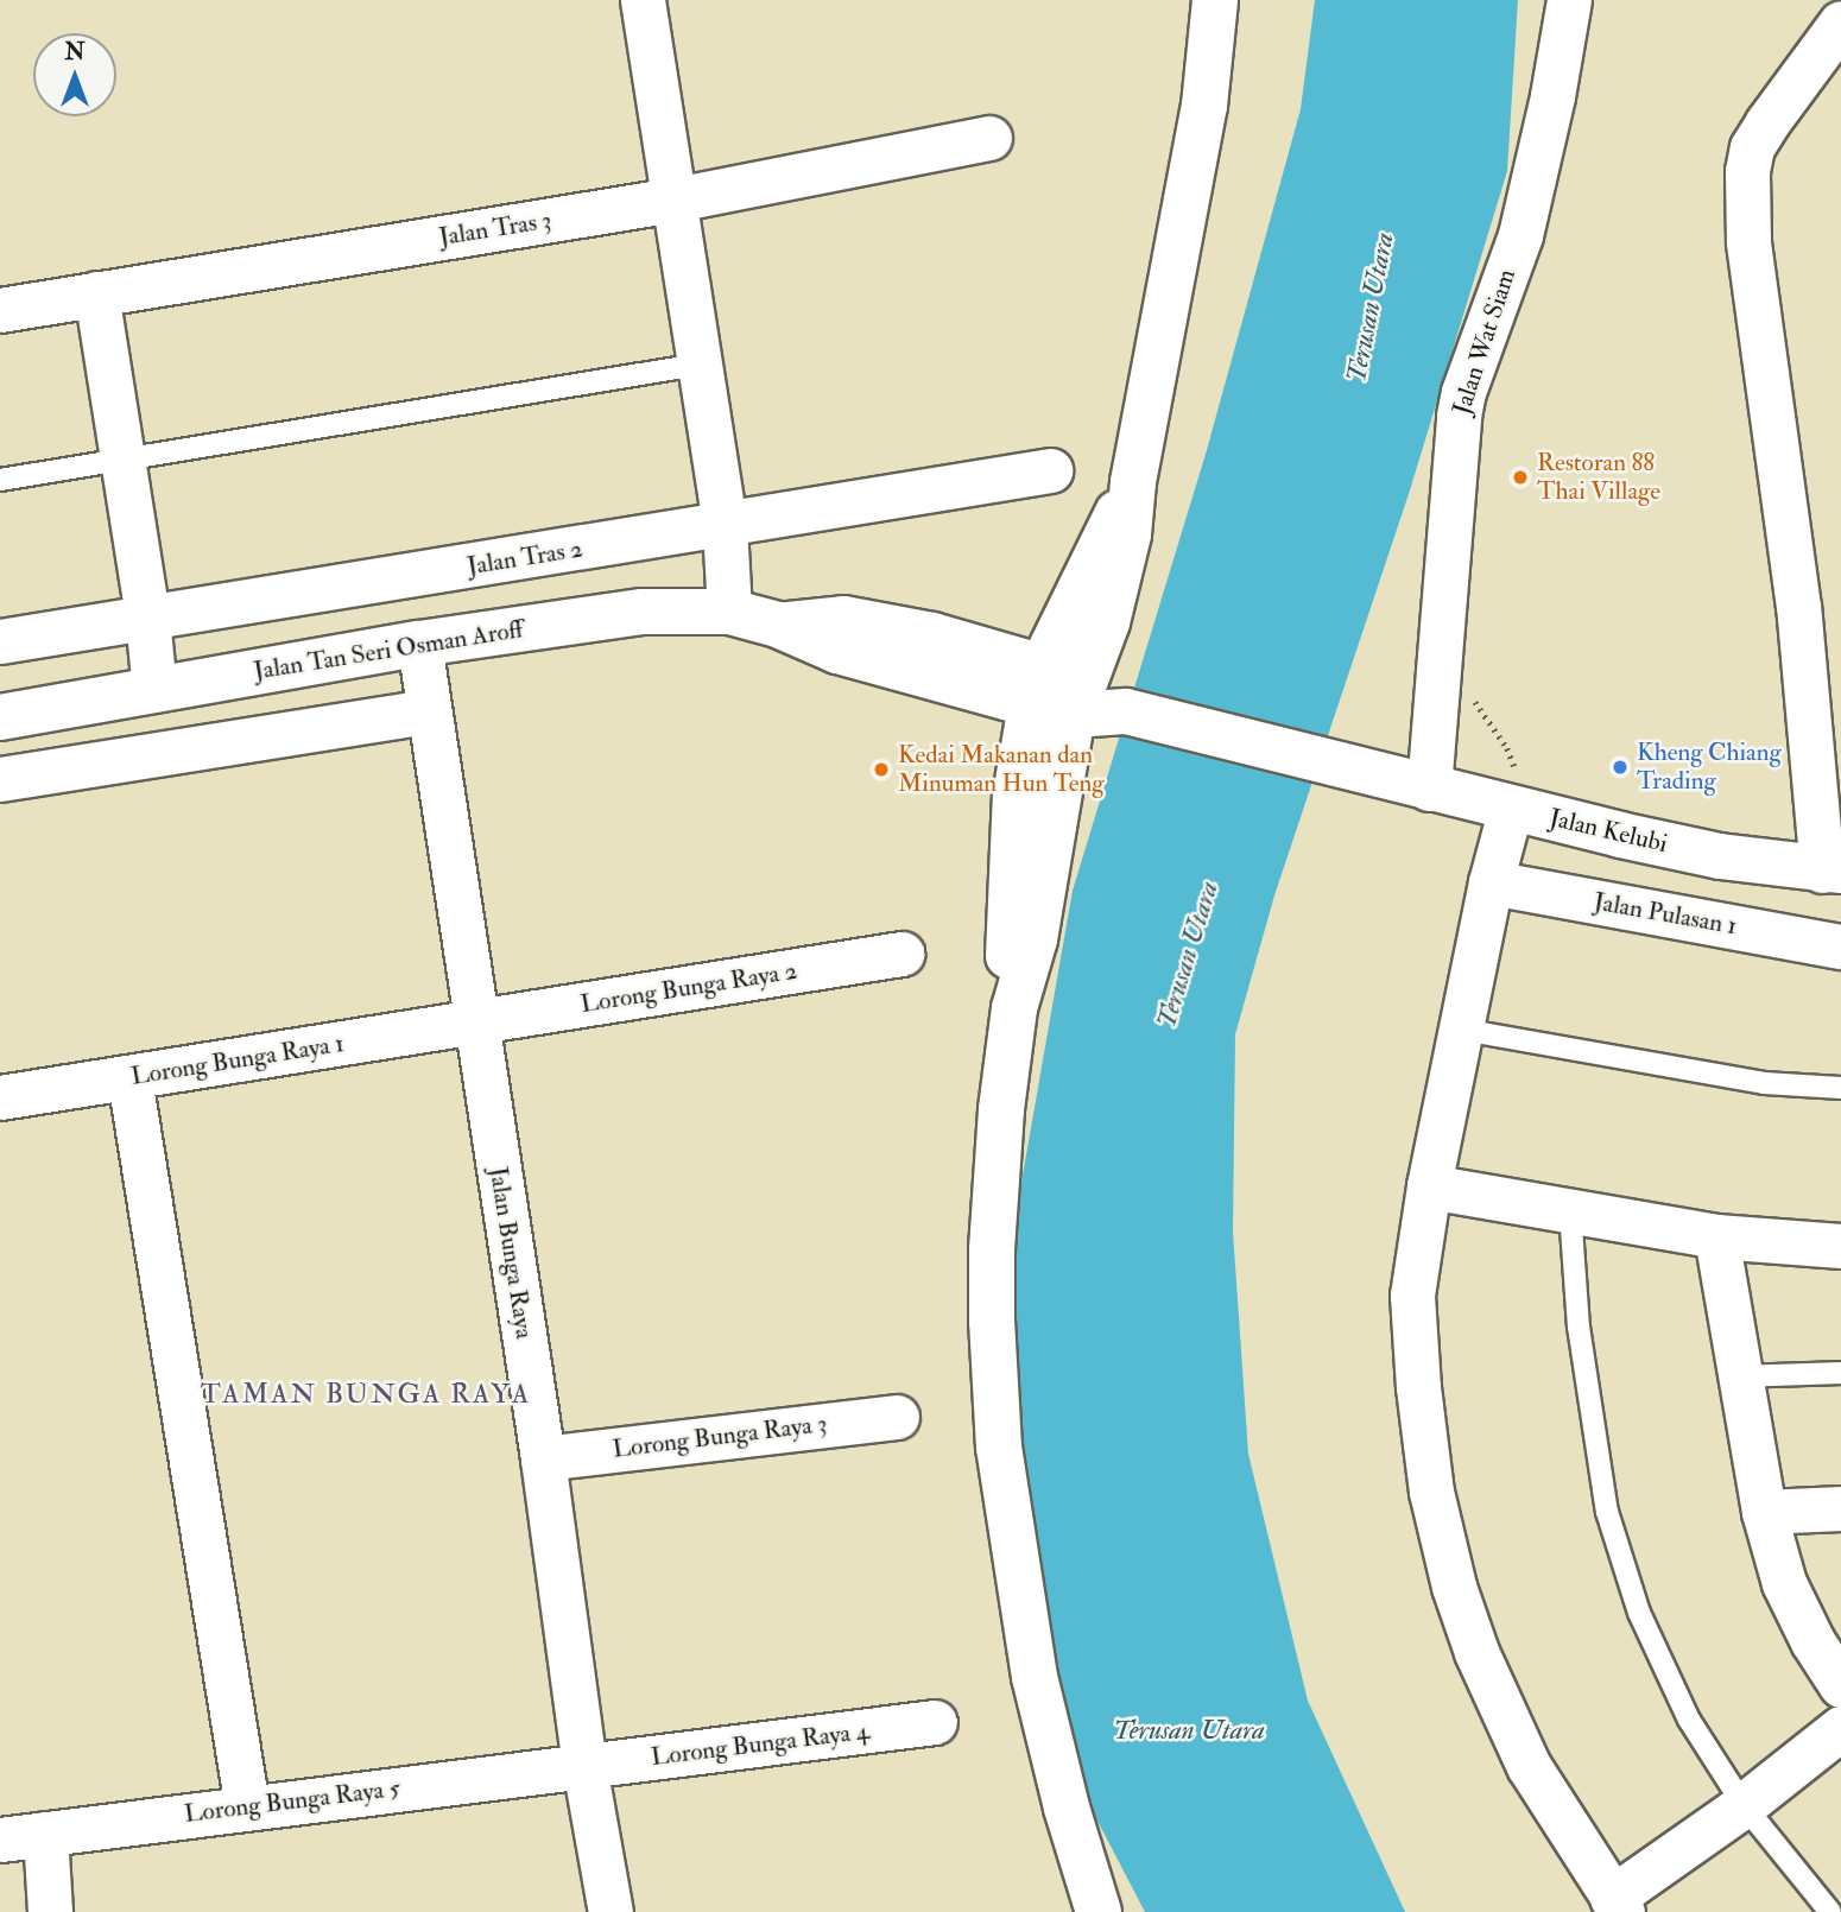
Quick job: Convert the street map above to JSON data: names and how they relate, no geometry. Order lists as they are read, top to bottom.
{
  "streets": {
    "street": [
      "Jalan Tras 3",
      "Jalan Wat Siam",
      "Jalan Tras 2",
      "Jalan Tan Seri Osman Aroff",
      "Jalan Kelubi",
      "Jalan Pulasan 1",
      "Lorong Bunga Raya 2",
      "Lorong Bunga Raya 1",
      "Jalan Bunga Raya",
      "Lorong Bunga Raya 3",
      "Lorong Bunga Raya 4",
      "Lorong Bunga Raya 5"
    ]
  },
  "crossings": [
    ["Jalan Wat Siam", "Jalan Kelubi"],
    ["Jalan Tan Seri Osman Aroff", "Jalan Kelubi"],
    ["Jalan Tan Seri Osman Aroff", "Jalan Bunga Raya"],
    ["Lorong Bunga Raya 2", "Lorong Bunga Raya 1"],
    ["Lorong Bunga Raya 2", "Jalan Bunga Raya"],
    ["Lorong Bunga Raya 1", "Jalan Bunga Raya"],
    ["Jalan Bunga Raya", "Lorong Bunga Raya 3"],
    ["Jalan Bunga Raya", "Lorong Bunga Raya 4"],
    ["Jalan Bunga Raya", "Lorong Bunga Raya 5"],
    ["Lorong Bunga Raya 4", "Lorong Bunga Raya 5"]
  ],
  "districts": ["TAMAN BUNGA RAYA"],
  "water": ["Terusan Utara"],
  "places": ["Restoran 88 Thai Village", "Kheng Chiang Trading", "Kedai Makanan dan Minuman Hun Teng"],
  "north": "top"
}
